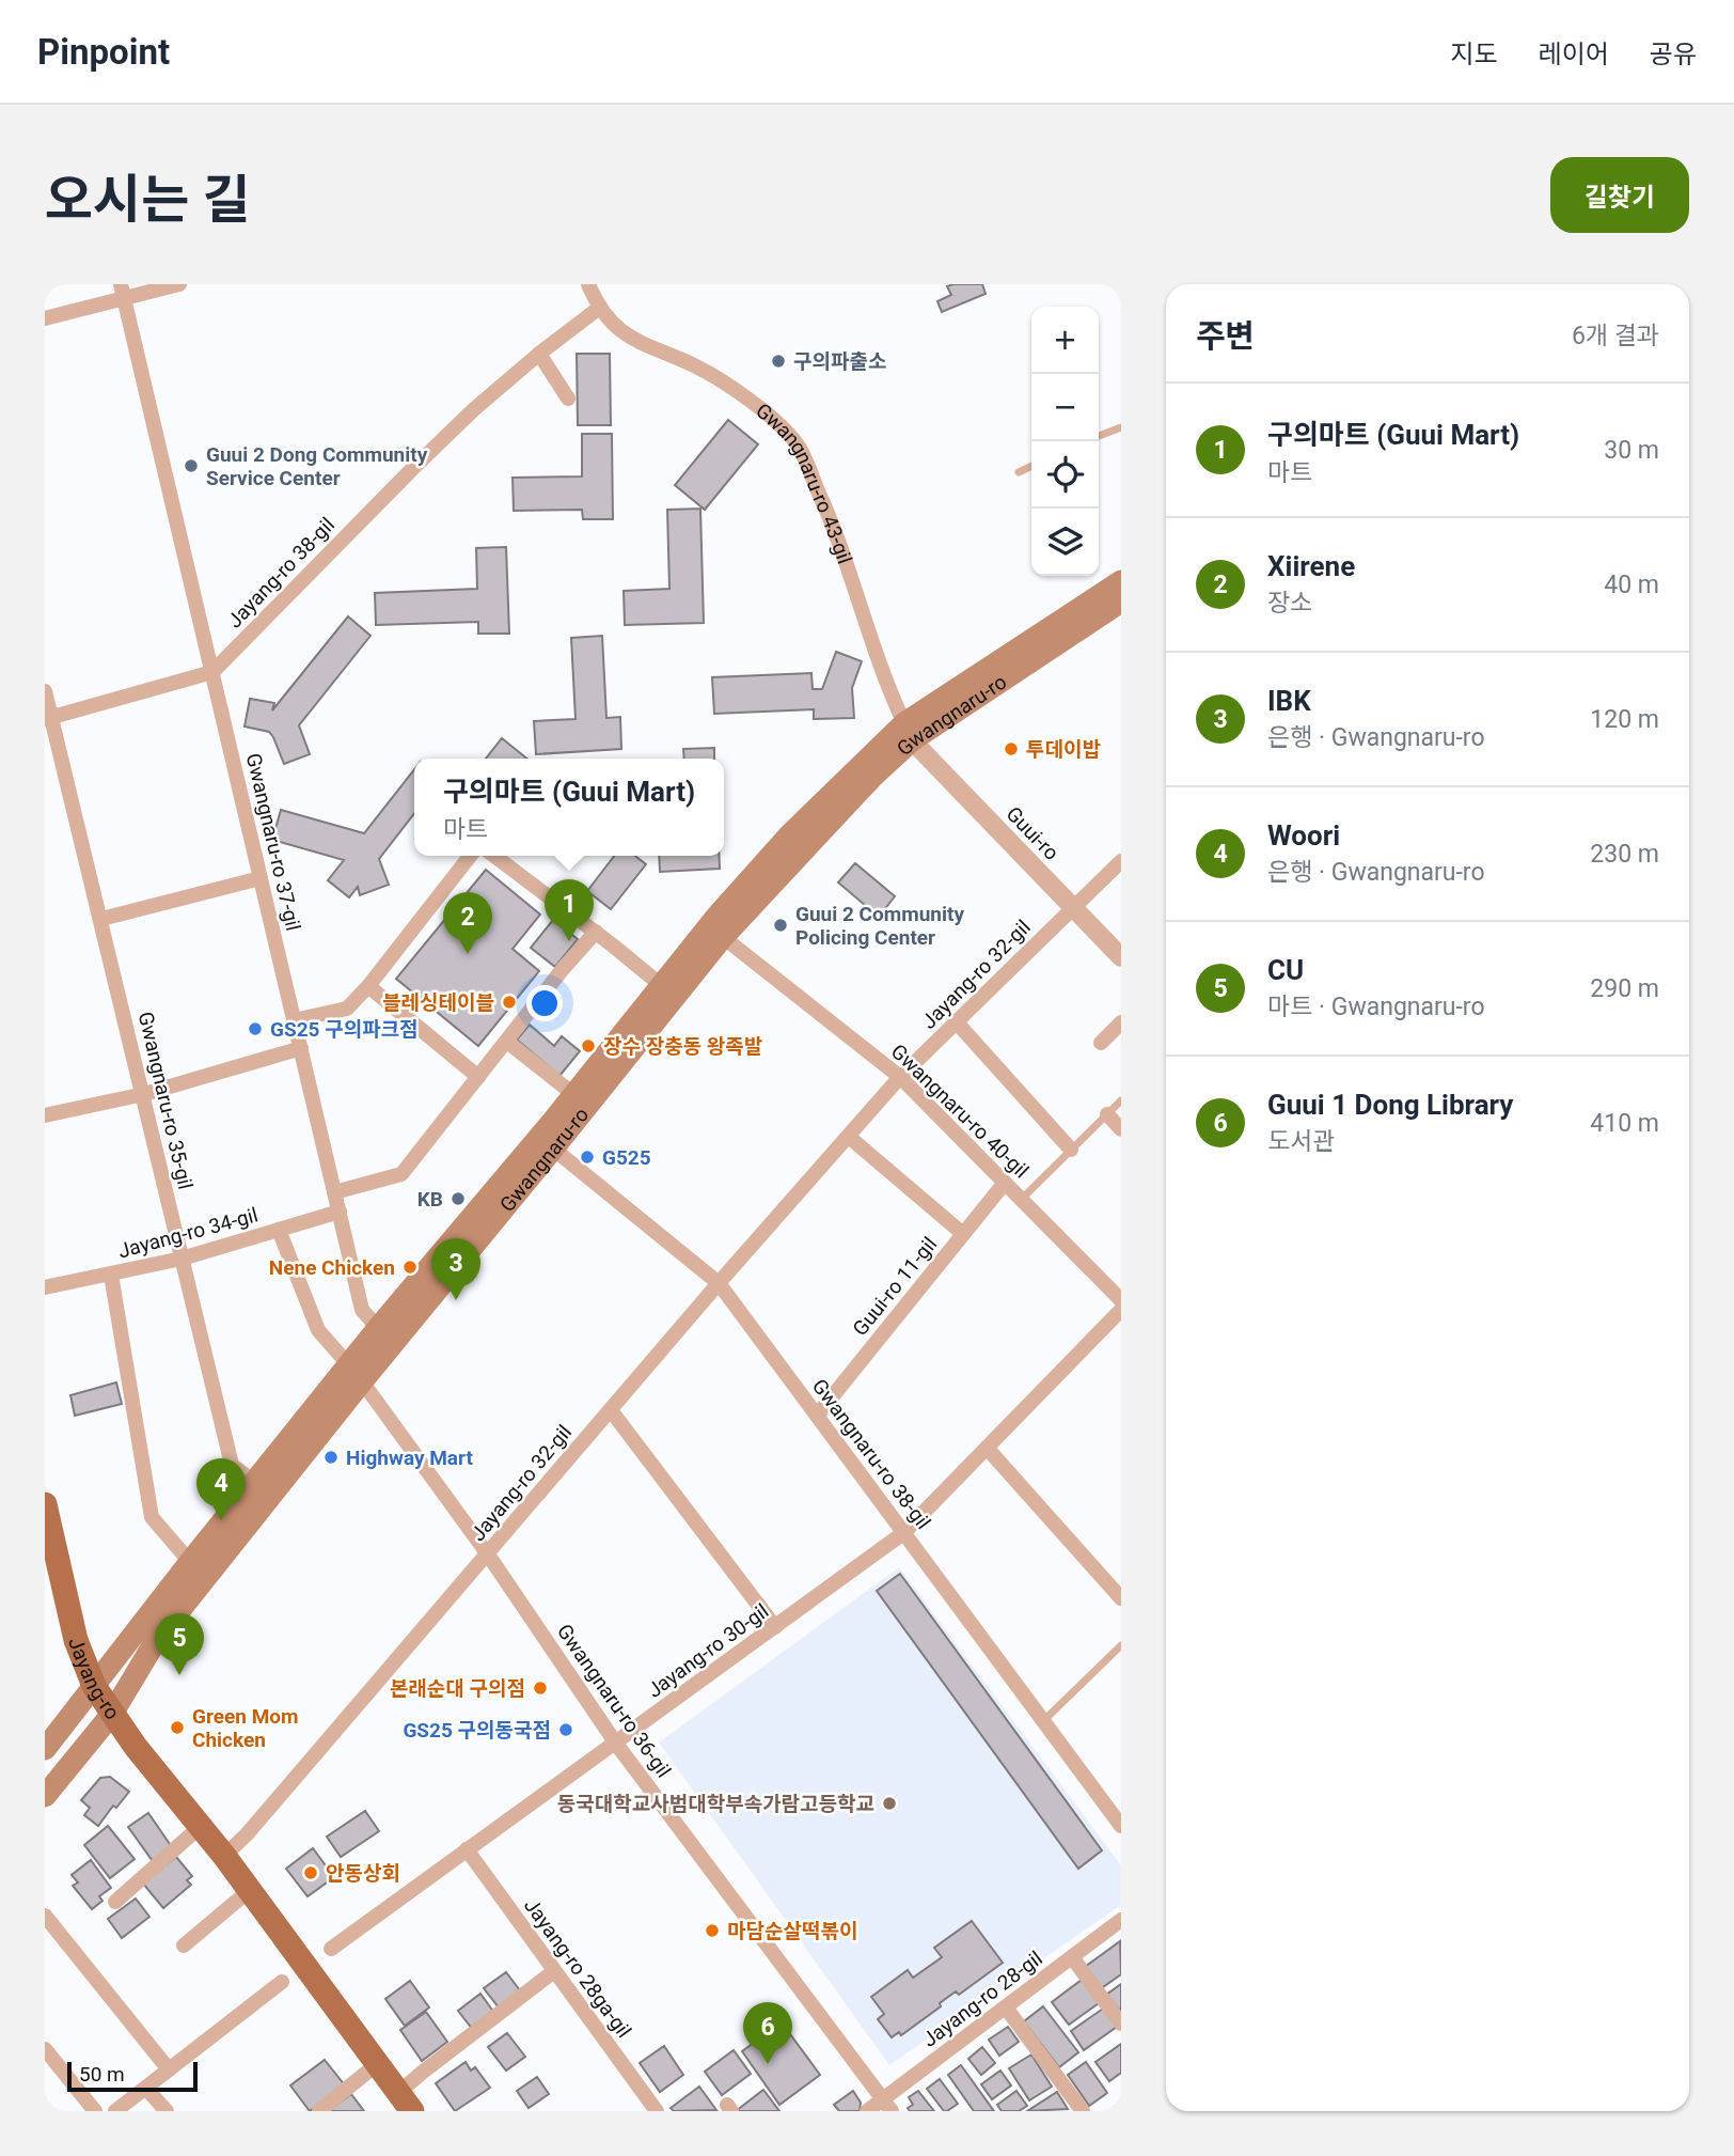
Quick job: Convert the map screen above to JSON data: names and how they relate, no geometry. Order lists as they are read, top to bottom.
{
  "streets": {
    "main road": ["Gwangnaru-ro", "Jayang-ro"],
    "street": [
      "Gwangnaru-ro 43-gil",
      "Jayang-ro 38-gil",
      "Guui-ro",
      "Gwangnaru-ro 37-gil",
      "Jayang-ro 32-gil",
      "Gwangnaru-ro 35-gil",
      "Gwangnaru-ro 40-gil",
      "Jayang-ro 34-gil",
      "Guui-ro 11-gil",
      "Gwangnaru-ro 38-gil",
      "Jayang-ro 30-gil",
      "Gwangnaru-ro 36-gil",
      "Jayang-ro 28ga-gil",
      "Jayang-ro 28-gil"
    ]
  },
  "crossings": [
    ["Gwangnaru-ro 43-gil", "Jayang-ro 38-gil"],
    ["Gwangnaru-ro 43-gil", "Gwangnaru-ro"],
    ["Gwangnaru-ro 43-gil", "Guui-ro"],
    ["Jayang-ro 38-gil", "Gwangnaru-ro 37-gil"],
    ["Jayang-ro 38-gil", "Gwangnaru-ro 35-gil"],
    ["Gwangnaru-ro", "Guui-ro"],
    ["Gwangnaru-ro", "Gwangnaru-ro 37-gil"],
    ["Gwangnaru-ro", "Gwangnaru-ro 35-gil"],
    ["Gwangnaru-ro", "Gwangnaru-ro 40-gil"],
    ["Gwangnaru-ro", "Gwangnaru-ro 38-gil"],
    ["Gwangnaru-ro", "Jayang-ro"],
    ["Gwangnaru-ro", "Gwangnaru-ro 36-gil"],
    ["Guui-ro", "Jayang-ro 32-gil"],
    ["Gwangnaru-ro 37-gil", "Jayang-ro 34-gil"],
    ["Jayang-ro 32-gil", "Gwangnaru-ro 40-gil"],
    ["Jayang-ro 32-gil", "Gwangnaru-ro 38-gil"],
    ["Jayang-ro 32-gil", "Jayang-ro"],
    ["Jayang-ro 32-gil", "Gwangnaru-ro 36-gil"],
    ["Gwangnaru-ro 35-gil", "Jayang-ro 34-gil"],
    ["Gwangnaru-ro 40-gil", "Guui-ro 11-gil"],
    ["Guui-ro 11-gil", "Gwangnaru-ro 38-gil"],
    ["Gwangnaru-ro 38-gil", "Jayang-ro 30-gil"],
    ["Jayang-ro 30-gil", "Gwangnaru-ro 36-gil"],
    ["Jayang-ro 30-gil", "Jayang-ro 28ga-gil"],
    ["Jayang-ro", "Jayang-ro 28ga-gil"],
    ["Gwangnaru-ro 36-gil", "Jayang-ro 28-gil"]
  ],
  "places": [
    "구의파출소",
    "Guui 2 Dong Community Service Center",
    "투데이밥",
    "Guui 2 Community Policing Center",
    "블레싱테이블",
    "GS25 구의파크점",
    "장수 장충동 왕족발",
    "G525",
    "KB",
    "Nene Chicken",
    "Highway Mart",
    "본래순대 구의점",
    "Green Mom Chicken",
    "GS25 구의동국점",
    "동국대학교사범대학부속가람고등학교",
    "안동상회",
    "마담순살떡볶이"
  ],
  "scale_bar": "50 m",
  "page": {
    "header": "Pinpoint",
    "nav": ["지도", "레이어", "공유"],
    "title": "오시는 길",
    "buttons": "길찾기",
    "heading": ["주변", "6개 결과"],
    "map_buttons": ["+", "−"],
    "list": [
      {
        "mark": "1",
        "name": "구의마트 (Guui Mart)",
        "note": "마트",
        "value": "30 m"
      },
      {
        "mark": "2",
        "name": "Xiirene",
        "note": "장소",
        "value": "40 m"
      },
      {
        "mark": "3",
        "name": "IBK",
        "note": "은행 · Gwangnaru-ro",
        "value": "120 m"
      },
      {
        "mark": "4",
        "name": "Woori",
        "note": "은행 · Gwangnaru-ro",
        "value": "230 m"
      },
      {
        "mark": "5",
        "name": "CU",
        "note": "마트 · Gwangnaru-ro",
        "value": "290 m"
      },
      {
        "mark": "6",
        "name": "Guui 1 Dong Library",
        "note": "도서관",
        "value": "410 m"
      }
    ],
    "popup": ["구의마트 (Guui Mart)", "마트"],
    "pins": [
      "1",
      "2",
      "3",
      "4",
      "5",
      "6"
    ],
    "scale": "50 m"
  }
}
